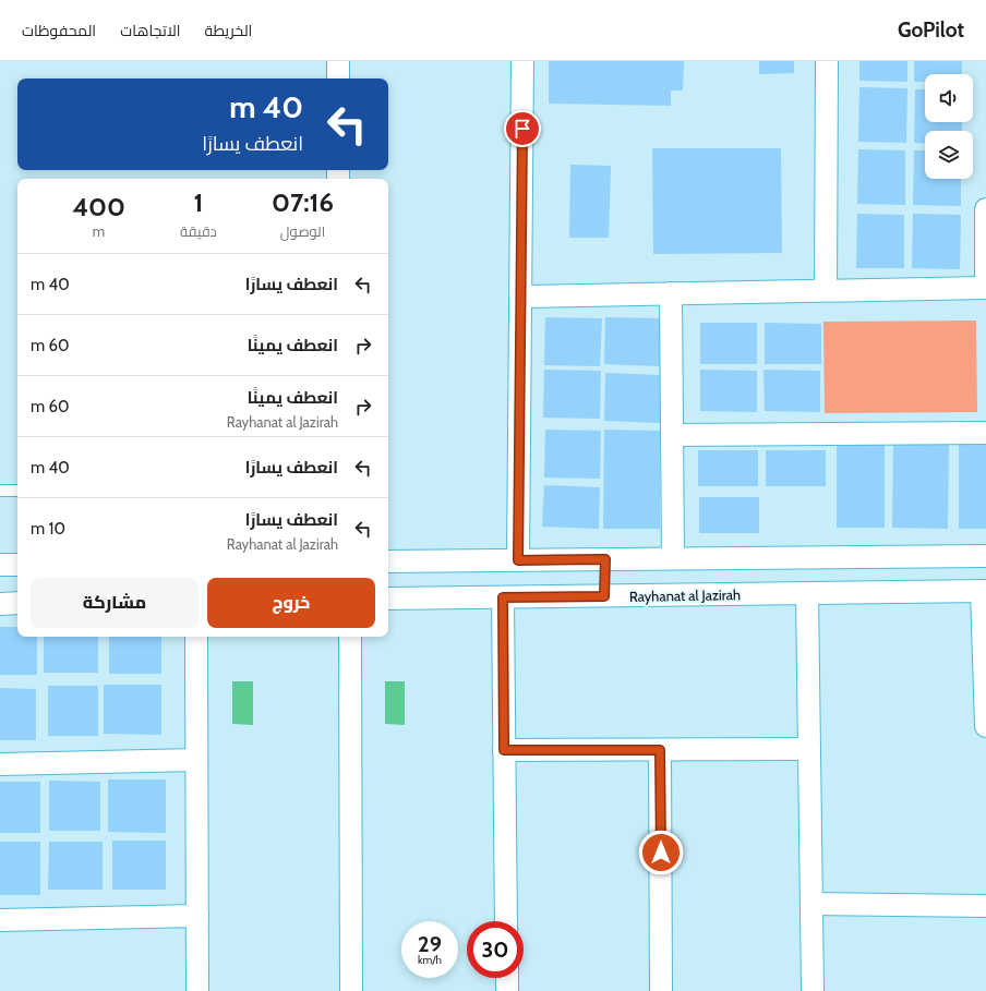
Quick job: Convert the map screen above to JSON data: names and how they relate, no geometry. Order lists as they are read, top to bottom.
{
  "streets": {
    "street": ["Rayhanat al Jazirah"]
  },
  "page": {
    "header": "GoPilot",
    "nav": ["الخريطة", "الاتجاهات", "المحفوظات"],
    "turn": ["40 m", "انعطف يسارًا"],
    "eta": [
      "07:16",
      "الوصول",
      "1",
      "دقيقة",
      "400",
      "m"
    ],
    "list": [
      {
        "name": "انعطف يسارًا",
        "value": "40 m"
      },
      {
        "name": "انعطف يمينًا",
        "value": "60 m"
      },
      {
        "name": "انعطف يمينًا",
        "note": "Rayhanat al Jazirah",
        "value": "60 m"
      },
      {
        "name": "انعطف يسارًا",
        "value": "40 m"
      },
      {
        "name": "انعطف يسارًا",
        "note": "Rayhanat al Jazirah",
        "value": "10 m"
      }
    ],
    "buttons": ["خروج", "مشاركة"],
    "speed": "29 km/h",
    "limit": "30"
  }
}
